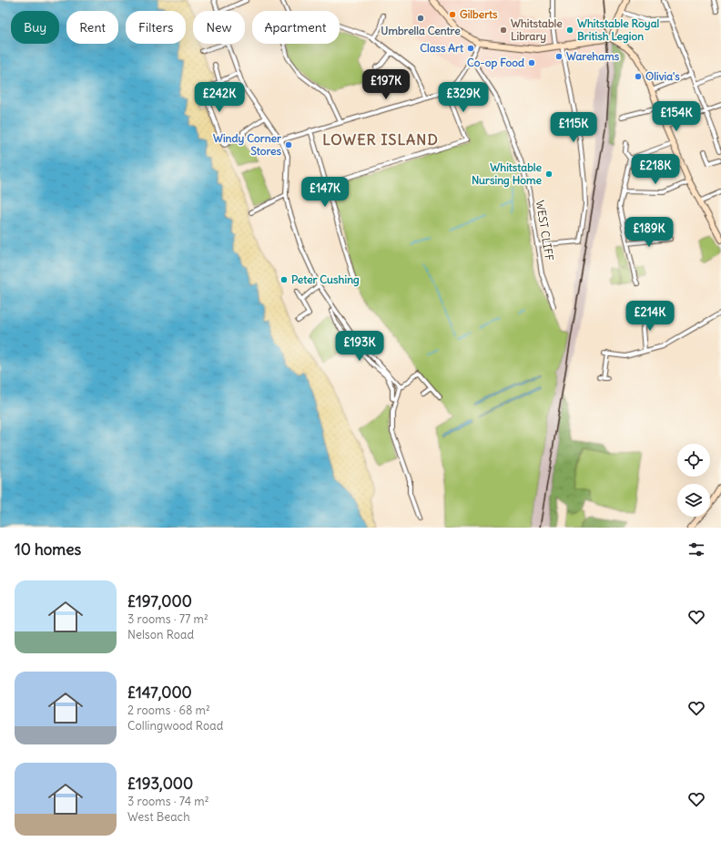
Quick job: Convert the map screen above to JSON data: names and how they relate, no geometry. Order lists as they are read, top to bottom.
{
  "streets": {
    "street": ["WEST CLIFF"]
  },
  "districts": ["LOWER ISLAND"],
  "places": [
    "Gilberts",
    "Umbrella Centre",
    "Whitstable Library",
    "Whitstable Royal British Legion",
    "Class Art",
    "Warehams",
    "Co-op Food",
    "Olivia's",
    "Windy Corner Stores",
    "Whitstable Nursing Home",
    "Peter Cushing"
  ],
  "page": {
    "chip": [
      "Buy",
      "Rent",
      "Filters",
      "New",
      "Apartment"
    ],
    "price": [
      "£197K",
      "£242K",
      "£329K",
      "£154K",
      "£115K",
      "£218K",
      "£147K",
      "£189K",
      "£214K",
      "£193K"
    ],
    "heading": "10 homes",
    "list": [
      {
        "name": "£197,000",
        "note": "3 rooms · 77 m² · Nelson Road"
      },
      {
        "name": "£147,000",
        "note": "2 rooms · 68 m² · Collingwood Road"
      },
      {
        "name": "£193,000",
        "note": "3 rooms · 74 m² · West Beach"
      }
    ]
  }
}
